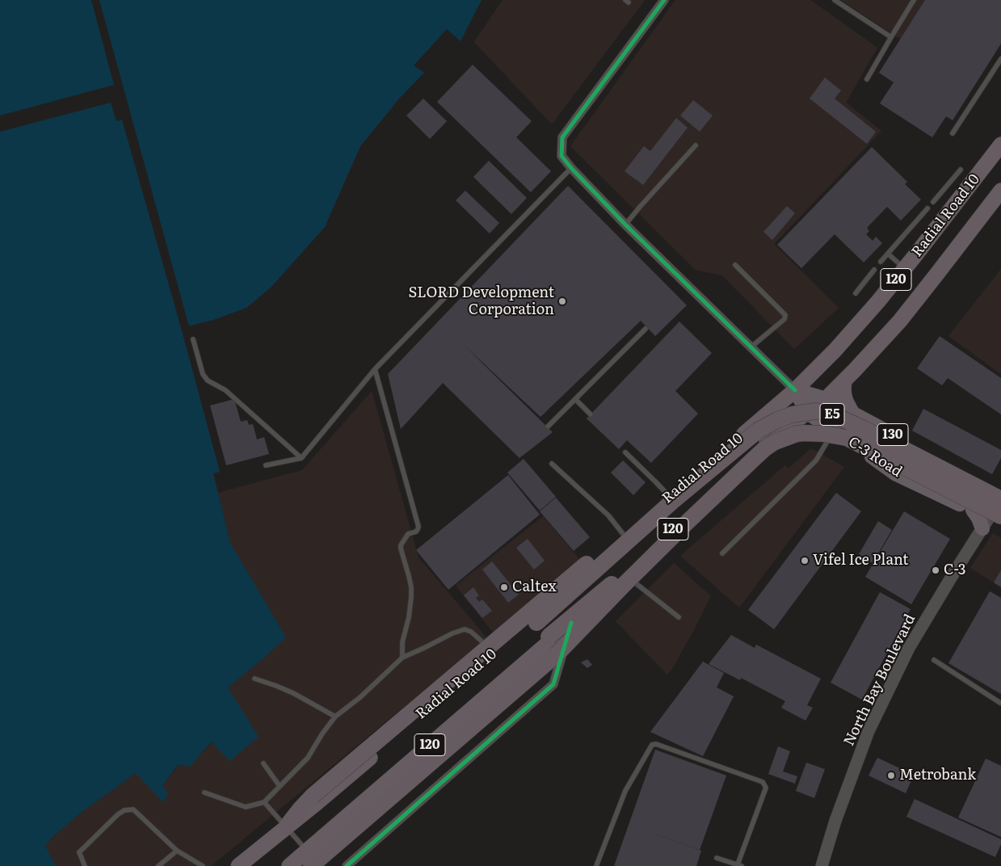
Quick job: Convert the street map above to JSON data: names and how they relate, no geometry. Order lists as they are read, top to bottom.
{
  "streets": {
    "highway": ["Radial Road 10", "120", "E5"],
    "main road": ["130", "C-3 Road", "North Bay Boulevard"]
  },
  "crossings": [
    ["Radial Road 10", "E5"],
    ["Radial Road 10", "C-3 Road"],
    ["E5", "C-3 Road"],
    ["E5", "North Bay Boulevard"],
    ["C-3 Road", "North Bay Boulevard"]
  ],
  "places": [
    "SLORD Development Corporation",
    "Vifel Ice Plant",
    "C-3",
    "Caltex",
    "Metrobank"
  ]
}
